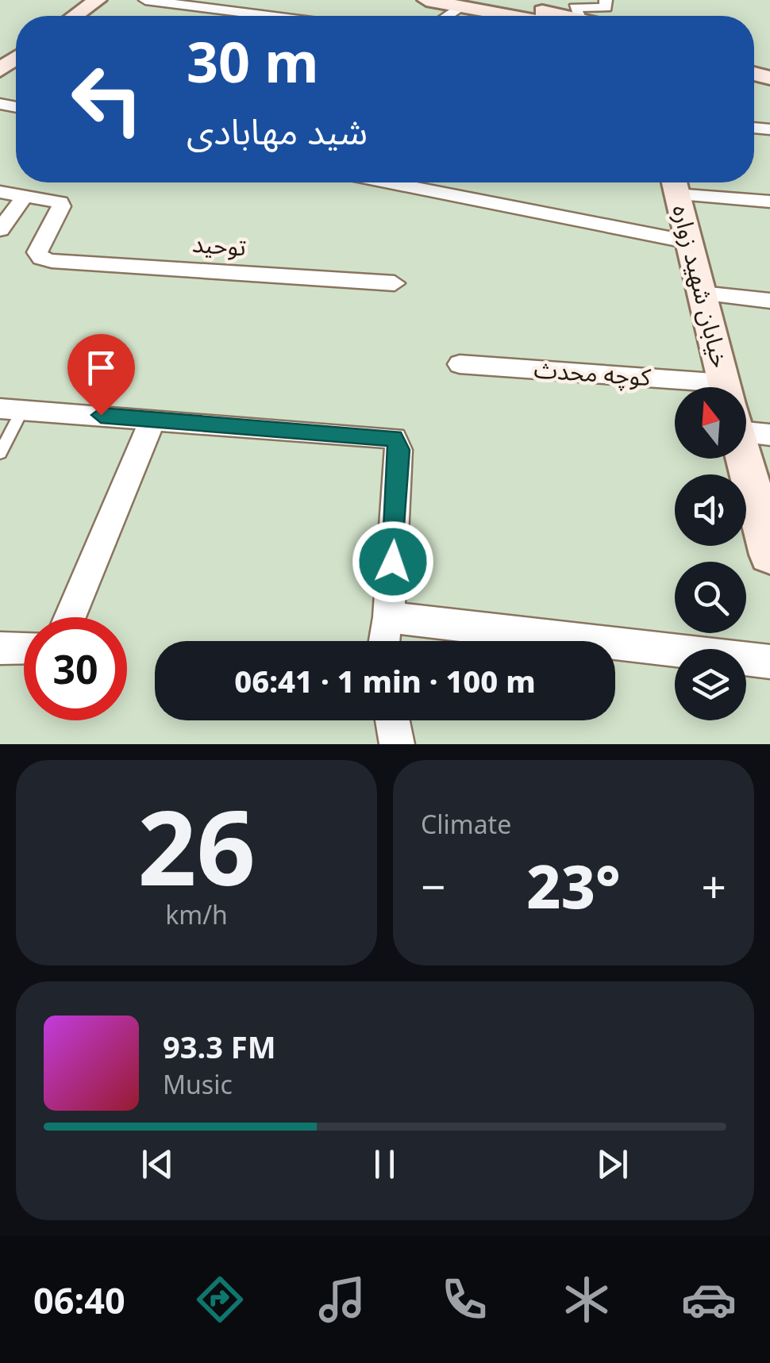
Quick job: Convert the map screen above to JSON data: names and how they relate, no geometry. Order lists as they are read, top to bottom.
{
  "streets": {
    "main road": ["خیابان شهید زواره"],
    "street": ["توحید", "کوچه محدث"]
  },
  "north": "top",
  "page": {
    "turn": ["30 m", "شید مهابادی"],
    "limit": "30",
    "trip": "06:41 · 1 min · 100 m",
    "tile": [
      ["26", "km/h"],
      "Climate"
    ],
    "heat": ["−", "23°", "+"],
    "song": ["93.3 FM", "Music"],
    "tabs": "06:40"
  }
}
